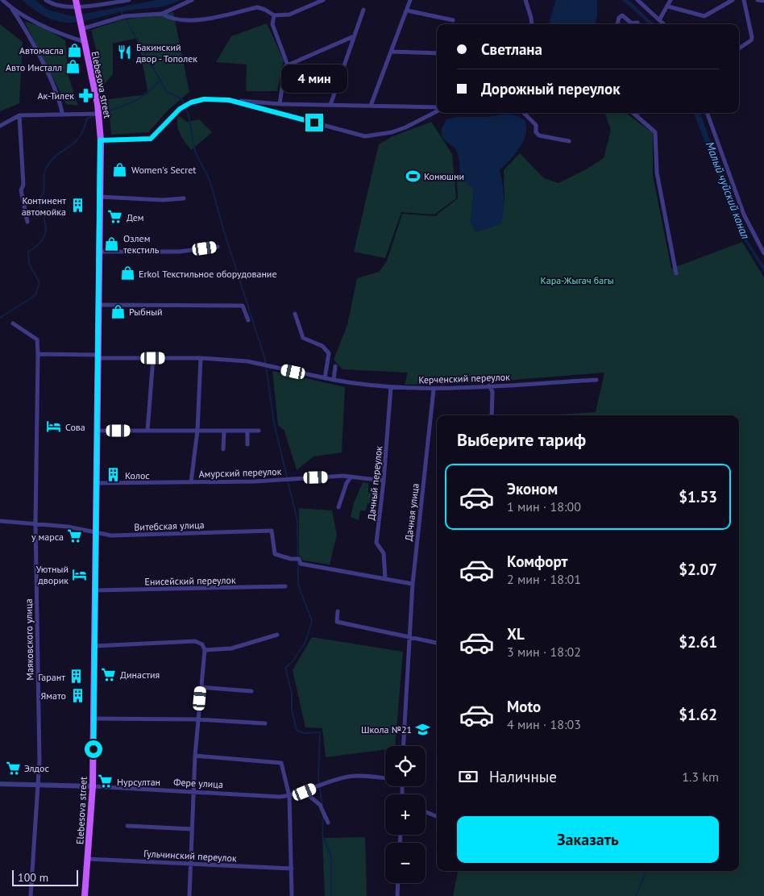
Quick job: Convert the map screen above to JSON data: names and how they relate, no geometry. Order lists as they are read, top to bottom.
{
  "streets": {
    "main road": ["Elebesova street"],
    "street": [
      "Керченский переулок",
      "Амурский переулок",
      "Дачный переулок",
      "Дачная улица",
      "Витебская улица",
      "Енисейский переулок",
      "Маяковского улица",
      "Фере улица",
      "Гульчинский переулок"
    ]
  },
  "crossings": [
    ["Elebesova street", "Керченский переулок"],
    ["Elebesova street", "Амурский переулок"],
    ["Elebesova street", "Витебская улица"],
    ["Elebesova street", "Енисейский переулок"],
    ["Elebesova street", "Фере улица"],
    ["Elebesova street", "Гульчинский переулок"],
    ["Керченский переулок", "Дачный переулок"],
    ["Керченский переулок", "Дачная улица"],
    ["Керченский переулок", "Маяковского улица"],
    ["Амурский переулок", "Дачный переулок"],
    ["Дачный переулок", "Витебская улица"],
    ["Витебская улица", "Маяковского улица"],
    ["Маяковского улица", "Фере улица"]
  ],
  "water": ["Малый чуйский канал"],
  "parks": ["Кара-Жыгач багы"],
  "places": {
    "shop": [
      "Автомасла",
      "Авто Инсталл",
      "Women's Secret",
      "Озлем текстиль",
      "Erkol Текстильное оборудование",
      "Рыбный"
    ],
    "restaurant": ["Бакинский двор - Тополек"],
    "pharmacy": ["Ак-Тилек"],
    "sports": ["Конюшни"],
    "building": [
      "Континент автомойка",
      "Колос",
      "Гарант",
      "Ямато"
    ],
    "supermarket": [
      "Дем",
      "у марса",
      "Династия",
      "Элдос",
      "Нурсултан"
    ],
    "hotel": ["Сова", "Уютный дворик"],
    "school or university": ["Школа №21"]
  },
  "scale_bar": "100 m",
  "page": {
    "banner": ["Светлана", "Дорожный переулок"],
    "bubble": "4 мин",
    "heading": "Выберите тариф",
    "list": [
      {
        "name": "Эконом",
        "note": "1 мин · 18:00",
        "value": "$1.53"
      },
      {
        "name": "Комфорт",
        "note": "2 мин · 18:01",
        "value": "$2.07"
      },
      {
        "name": "XL",
        "note": "3 мин · 18:02",
        "value": "$2.61"
      },
      {
        "name": "Moto",
        "note": "4 мин · 18:03",
        "value": "$1.62"
      }
    ],
    "map_buttons": ["+", "−"],
    "pay": ["Наличные", "1.3 km"],
    "buttons": "Заказать",
    "scale": "100 m"
  }
}
